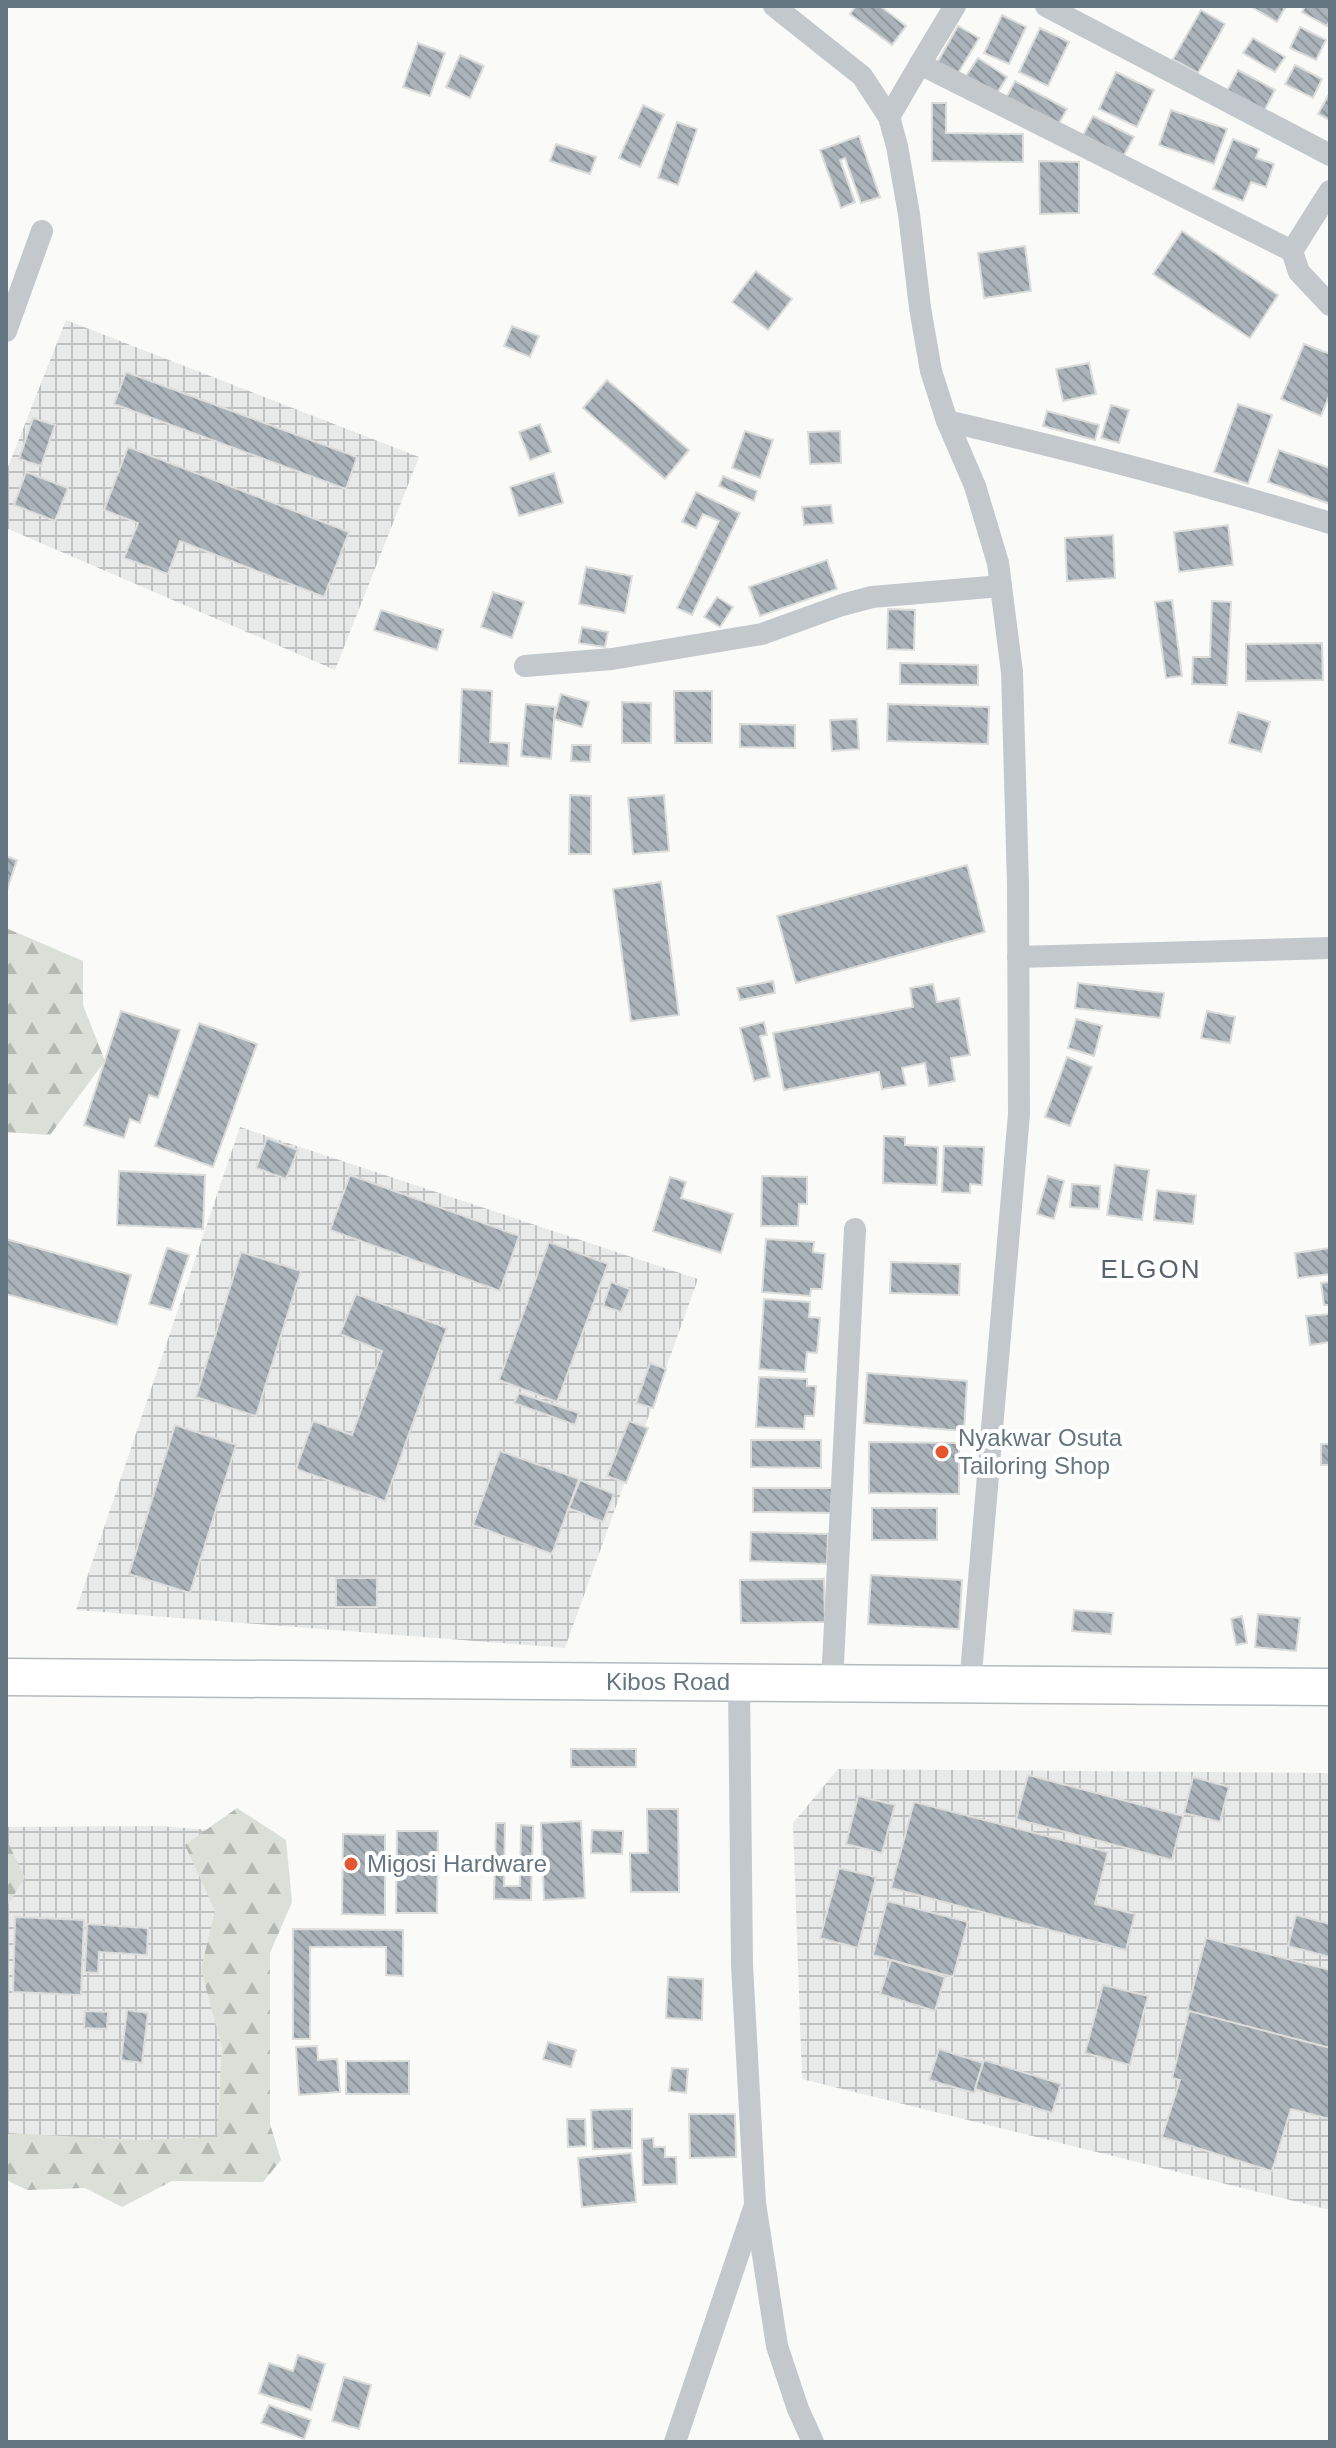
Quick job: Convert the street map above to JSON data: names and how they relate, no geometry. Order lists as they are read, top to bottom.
{
  "streets": {
    "main road": ["Kibos Road"]
  },
  "districts": ["ELGON"],
  "places": ["Nyakwar Osuta Tailoring Shop", "Migosi Hardware"]
}
